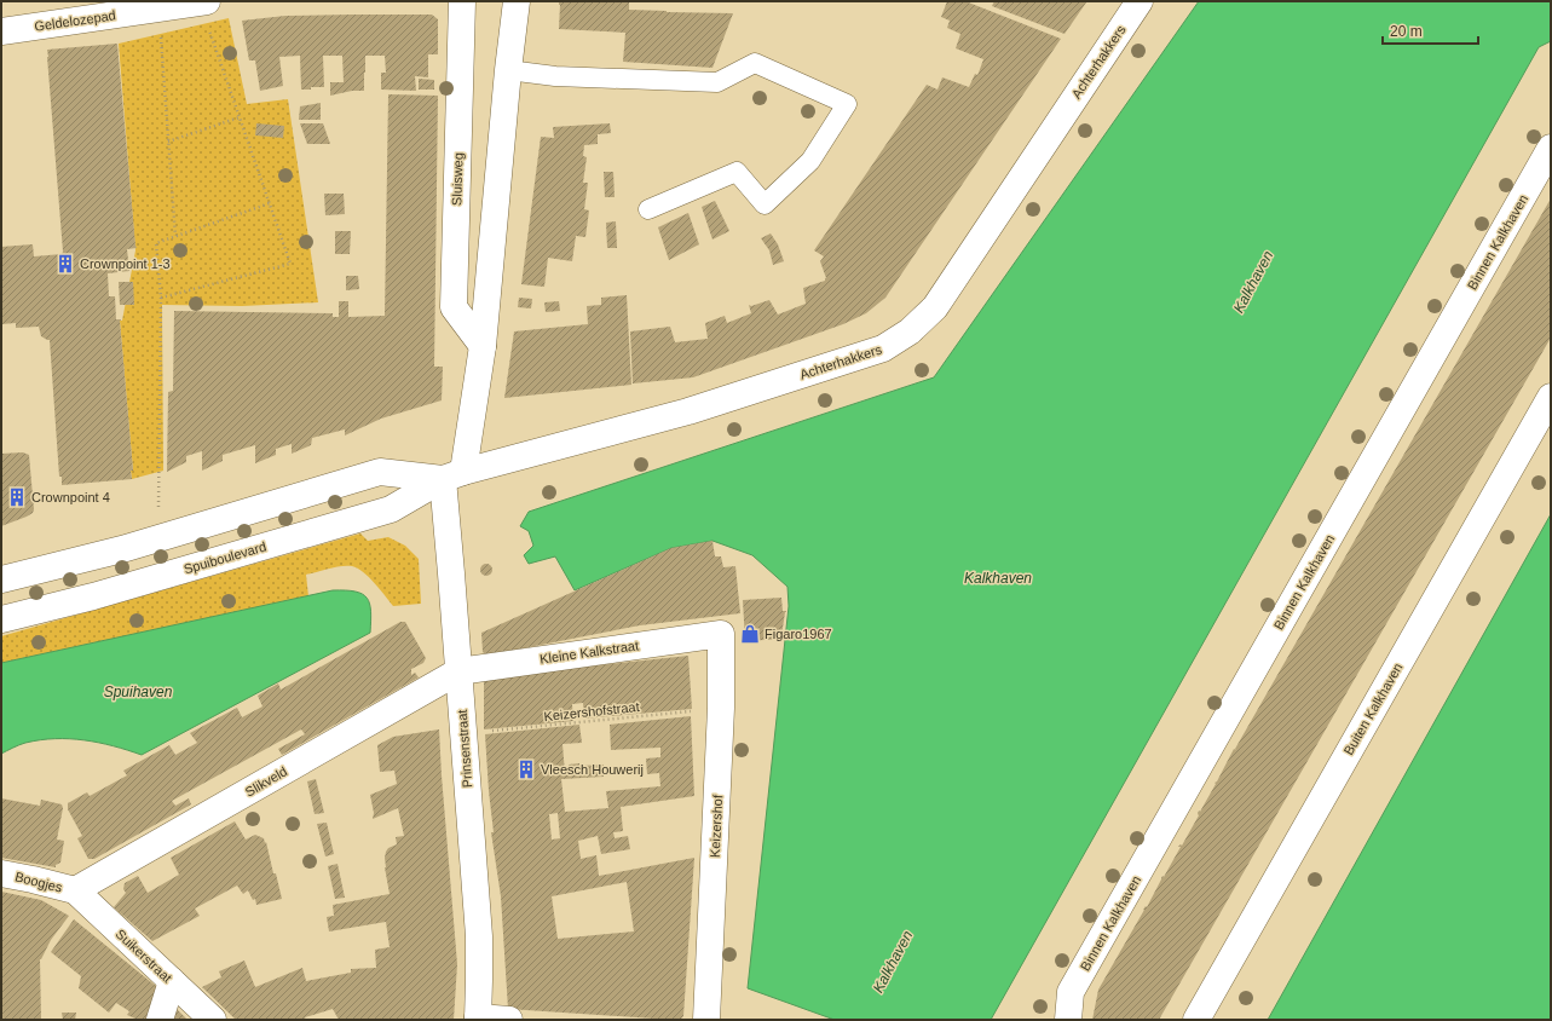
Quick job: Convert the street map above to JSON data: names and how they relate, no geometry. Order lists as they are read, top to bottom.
{
  "streets": {
    "street": [
      "Geldelozepad",
      "Achterhakkers",
      "Sluisweg",
      "Binnen Kalkhaven",
      "Spuiboulevard",
      "Kleine Kalkstraat",
      "Buiten Kalkhaven",
      "Prinsenstraat",
      "Slikveld",
      "Keizershof",
      "Boogjes",
      "Suikerstraat"
    ],
    "path": ["Keizershofstraat"]
  },
  "crossings": [
    ["Achterhakkers", "Spuiboulevard"],
    ["Achterhakkers", "Prinsenstraat"],
    ["Spuiboulevard", "Prinsenstraat"],
    ["Kleine Kalkstraat", "Prinsenstraat"],
    ["Kleine Kalkstraat", "Slikveld"],
    ["Kleine Kalkstraat", "Keizershof"],
    ["Keizershofstraat", "Prinsenstraat"],
    ["Keizershofstraat", "Keizershof"],
    ["Prinsenstraat", "Slikveld"],
    ["Slikveld", "Boogjes"],
    ["Slikveld", "Suikerstraat"],
    ["Boogjes", "Suikerstraat"]
  ],
  "water": ["Kalkhaven", "Spuihaven"],
  "places": {
    "building": ["Crownpoint 1-3", "Crownpoint 4", "Vleesch Houwerij"],
    "shop": ["Figaro1967"]
  },
  "scale_bar": "20 m"
}
